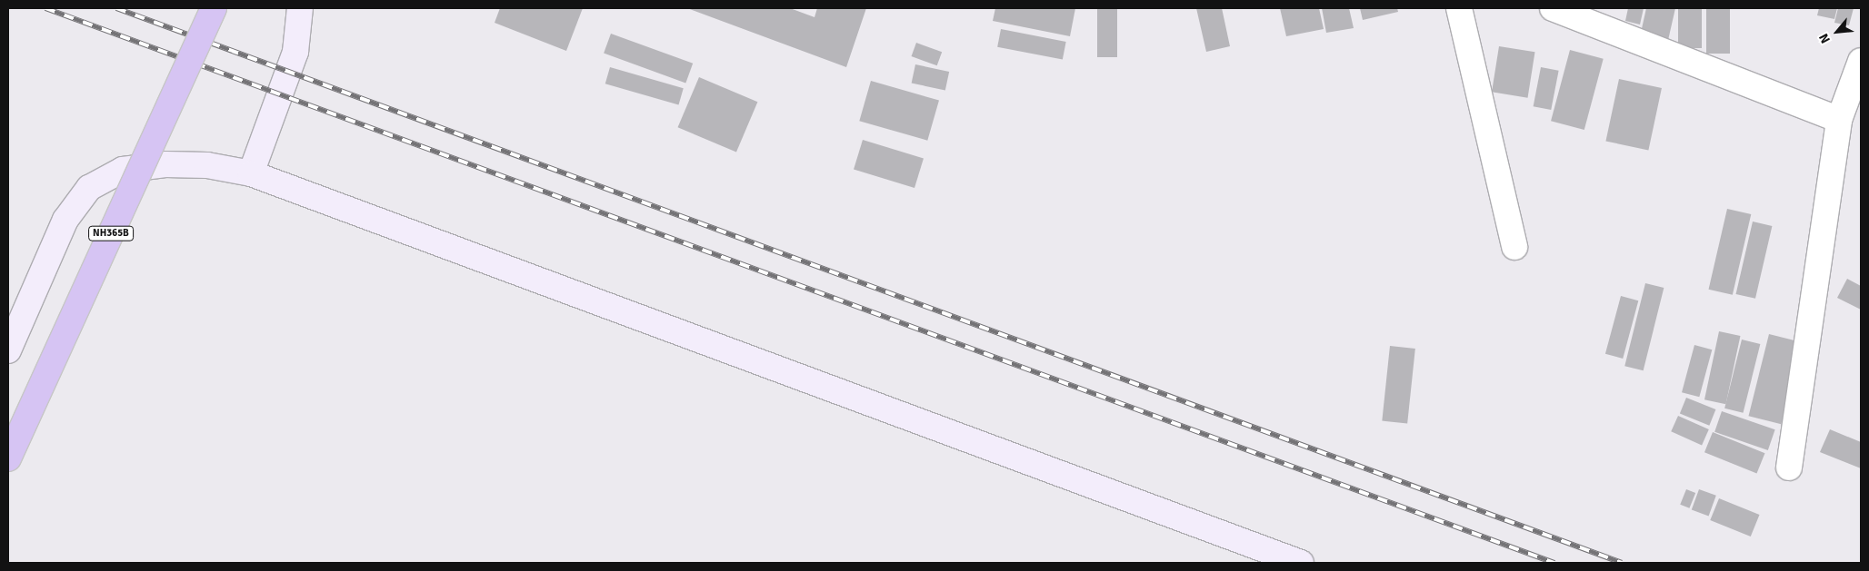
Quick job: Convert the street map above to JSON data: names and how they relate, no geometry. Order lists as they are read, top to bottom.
{
  "streets": {
    "highway": ["NH365B"]
  },
  "north": "bottom left"
}
